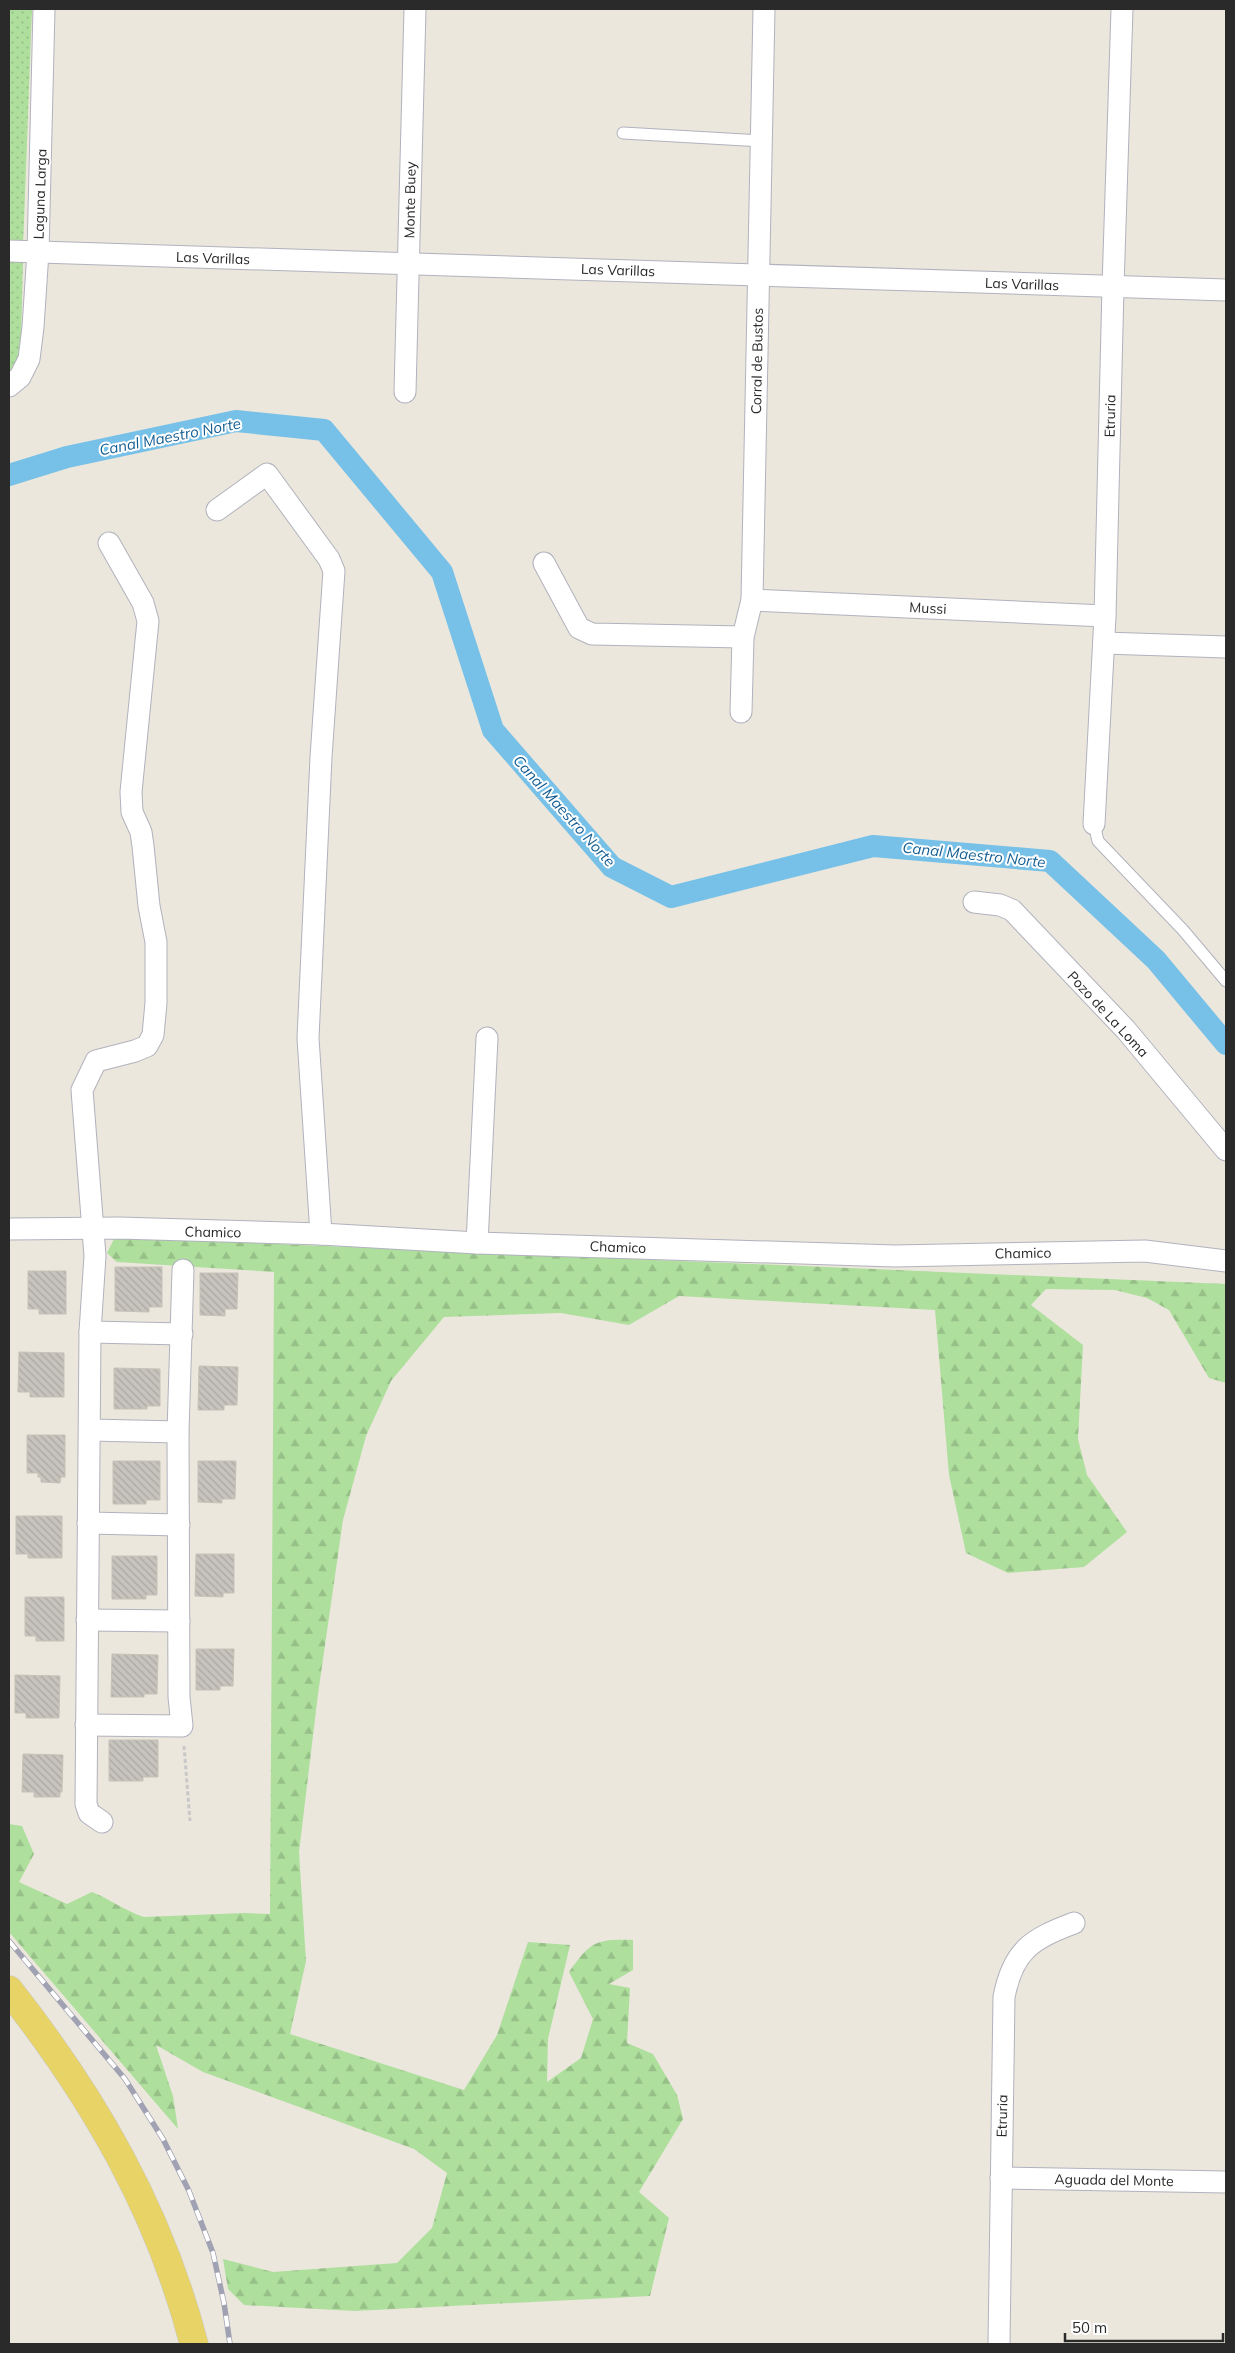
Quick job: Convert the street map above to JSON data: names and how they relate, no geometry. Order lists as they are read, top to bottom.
{
  "streets": {
    "street": [
      "Laguna Larga",
      "Monte Buey",
      "Las Varillas",
      "Corral de Bustos",
      "Etruria",
      "Mussi",
      "Pozo de La Loma",
      "Chamico",
      "Aguada del Monte"
    ]
  },
  "crossings": [
    ["Laguna Larga", "Las Varillas"],
    ["Monte Buey", "Las Varillas"],
    ["Las Varillas", "Corral de Bustos"],
    ["Las Varillas", "Etruria"],
    ["Corral de Bustos", "Mussi"],
    ["Etruria", "Mussi"],
    ["Etruria", "Aguada del Monte"]
  ],
  "water": ["Canal Maestro Norte"],
  "scale_bar": "50 m"
}
